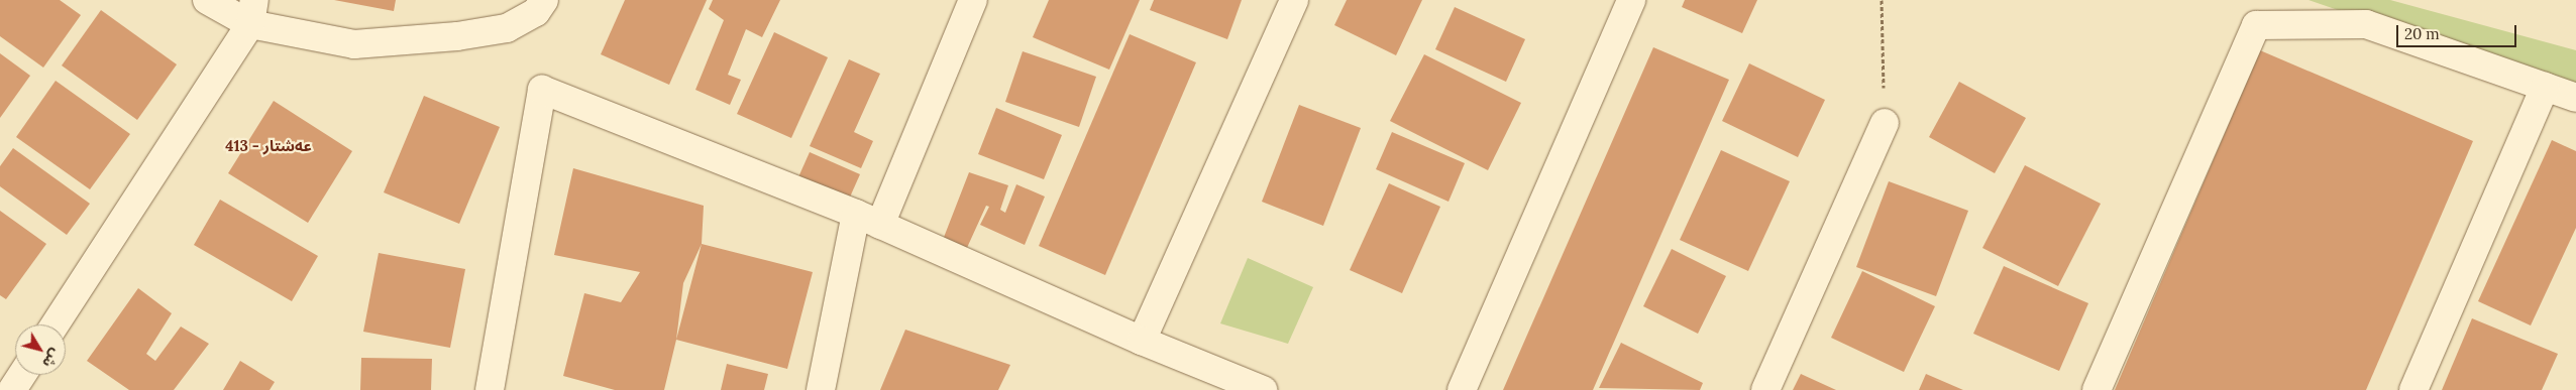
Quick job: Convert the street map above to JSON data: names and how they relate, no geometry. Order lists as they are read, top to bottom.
{
  "districts": ["عه‌شتار - 413"],
  "scale_bar": "20 m",
  "north": "bottom right"
}
